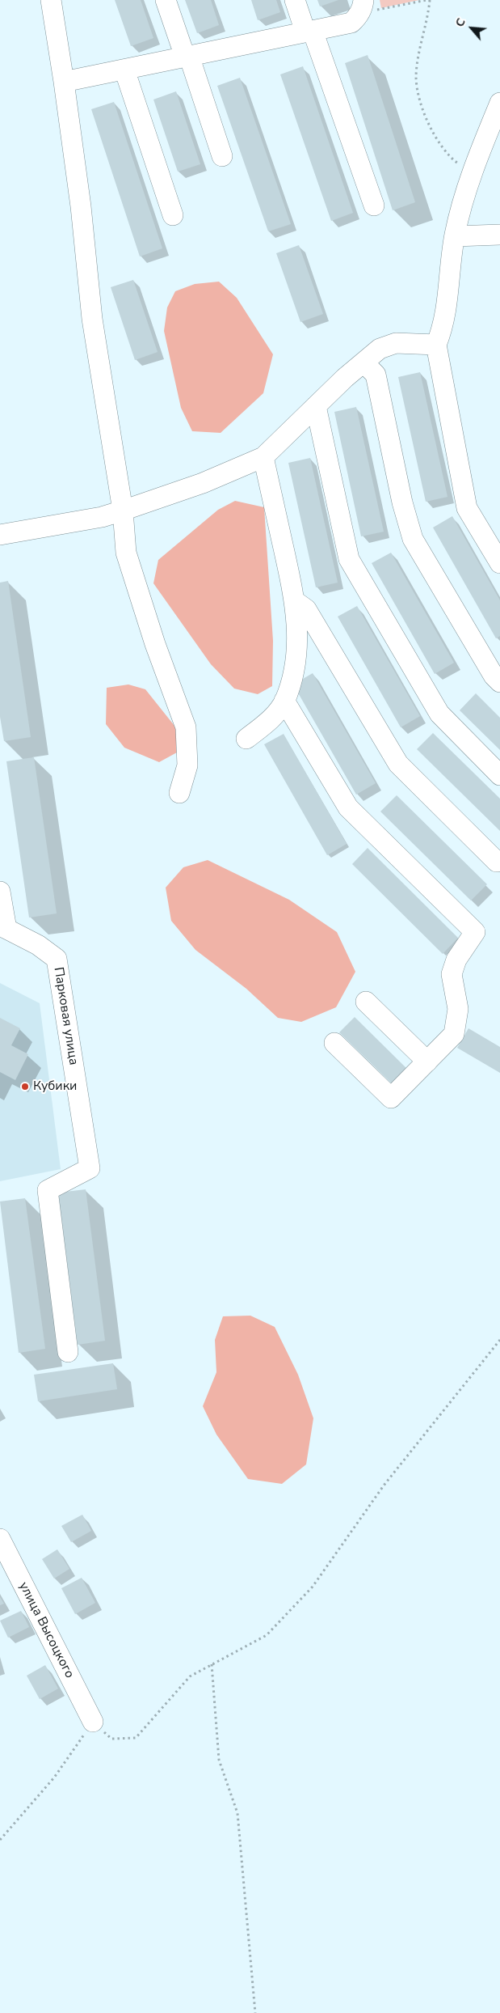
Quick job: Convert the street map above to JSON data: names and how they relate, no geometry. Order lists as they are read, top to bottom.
{
  "streets": {
    "street": ["Парковая улица", "улица Высоцкого"]
  },
  "places": ["Кубики"],
  "north": "top left"
}
